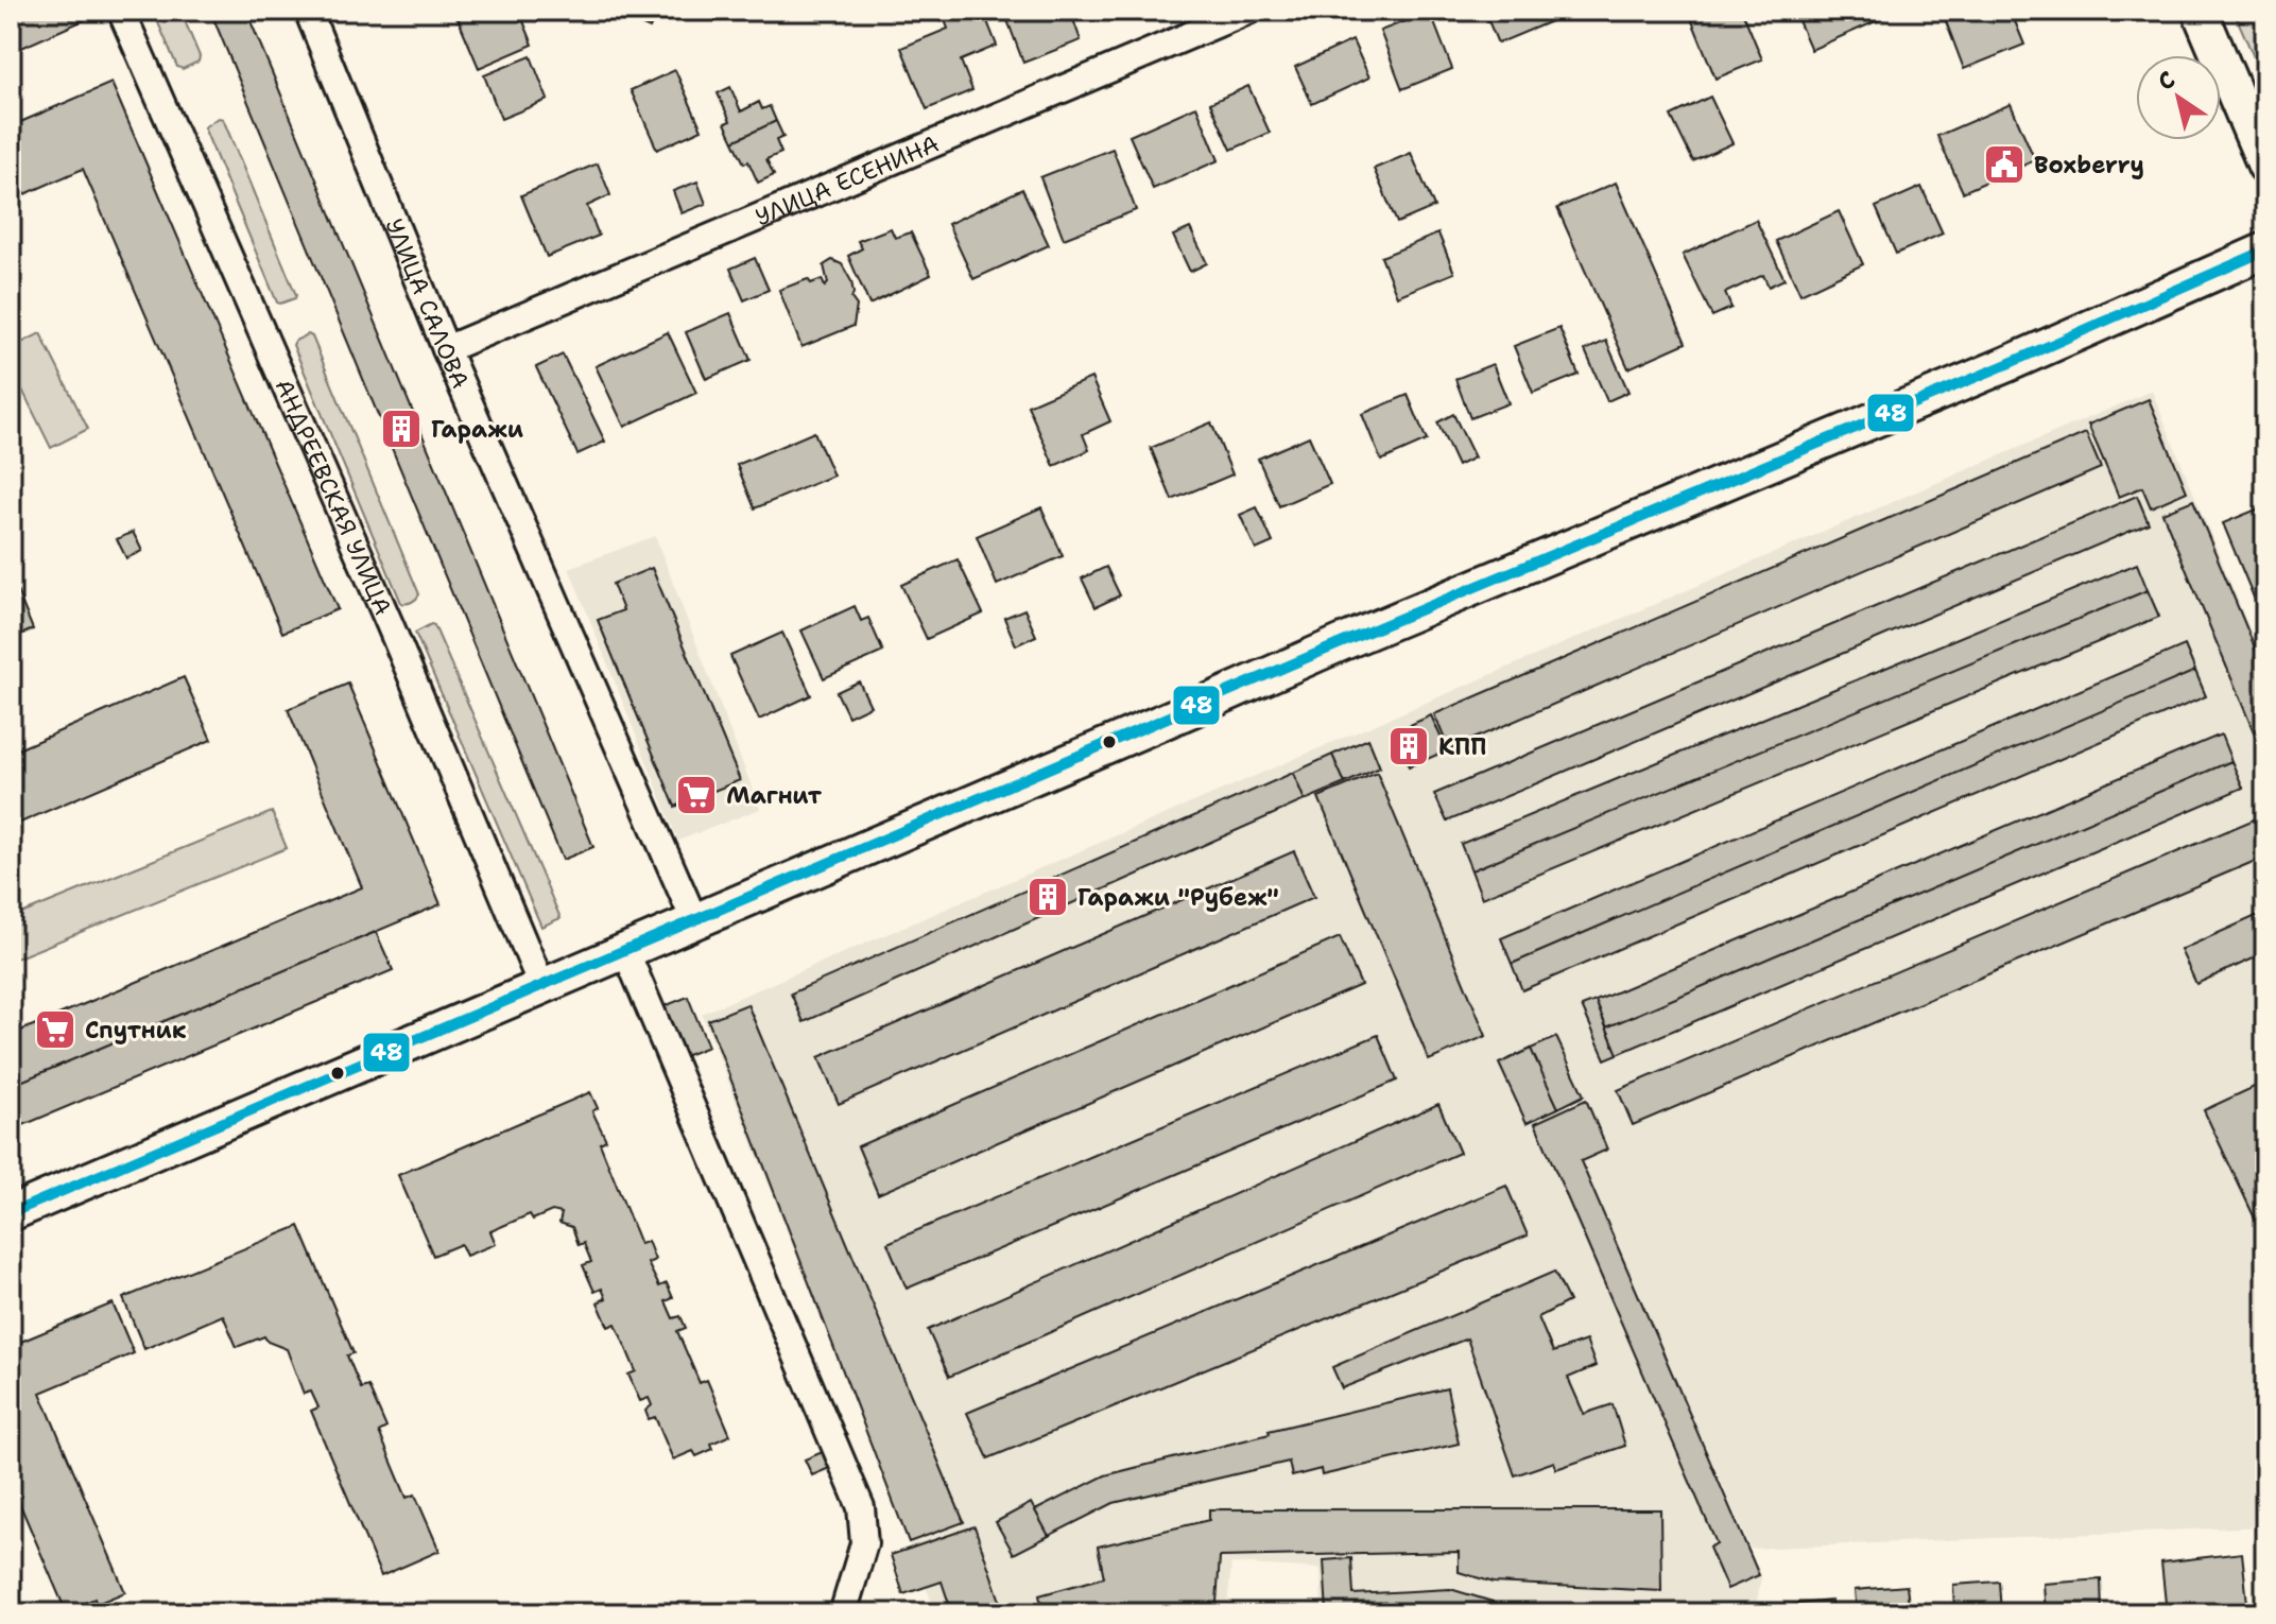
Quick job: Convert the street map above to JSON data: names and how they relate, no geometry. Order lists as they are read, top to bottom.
{
  "streets": {
    "street": ["УЛИЦА ЕСЕНИНА", "УЛИЦА САЛОВА", "АНДРЕЕВСКАЯ УЛИЦА"]
  },
  "crossings": [
    ["УЛИЦА ЕСЕНИНА", "УЛИЦА САЛОВА"]
  ],
  "places": {
    "public building": ["Boxberry"],
    "building": ["Гаражи", "КПП", "Гаражи \"Рубеж\""],
    "supermarket": ["Магнит", "Спутник"]
  },
  "lines": ["transit line 48"],
  "north": "top left"
}
